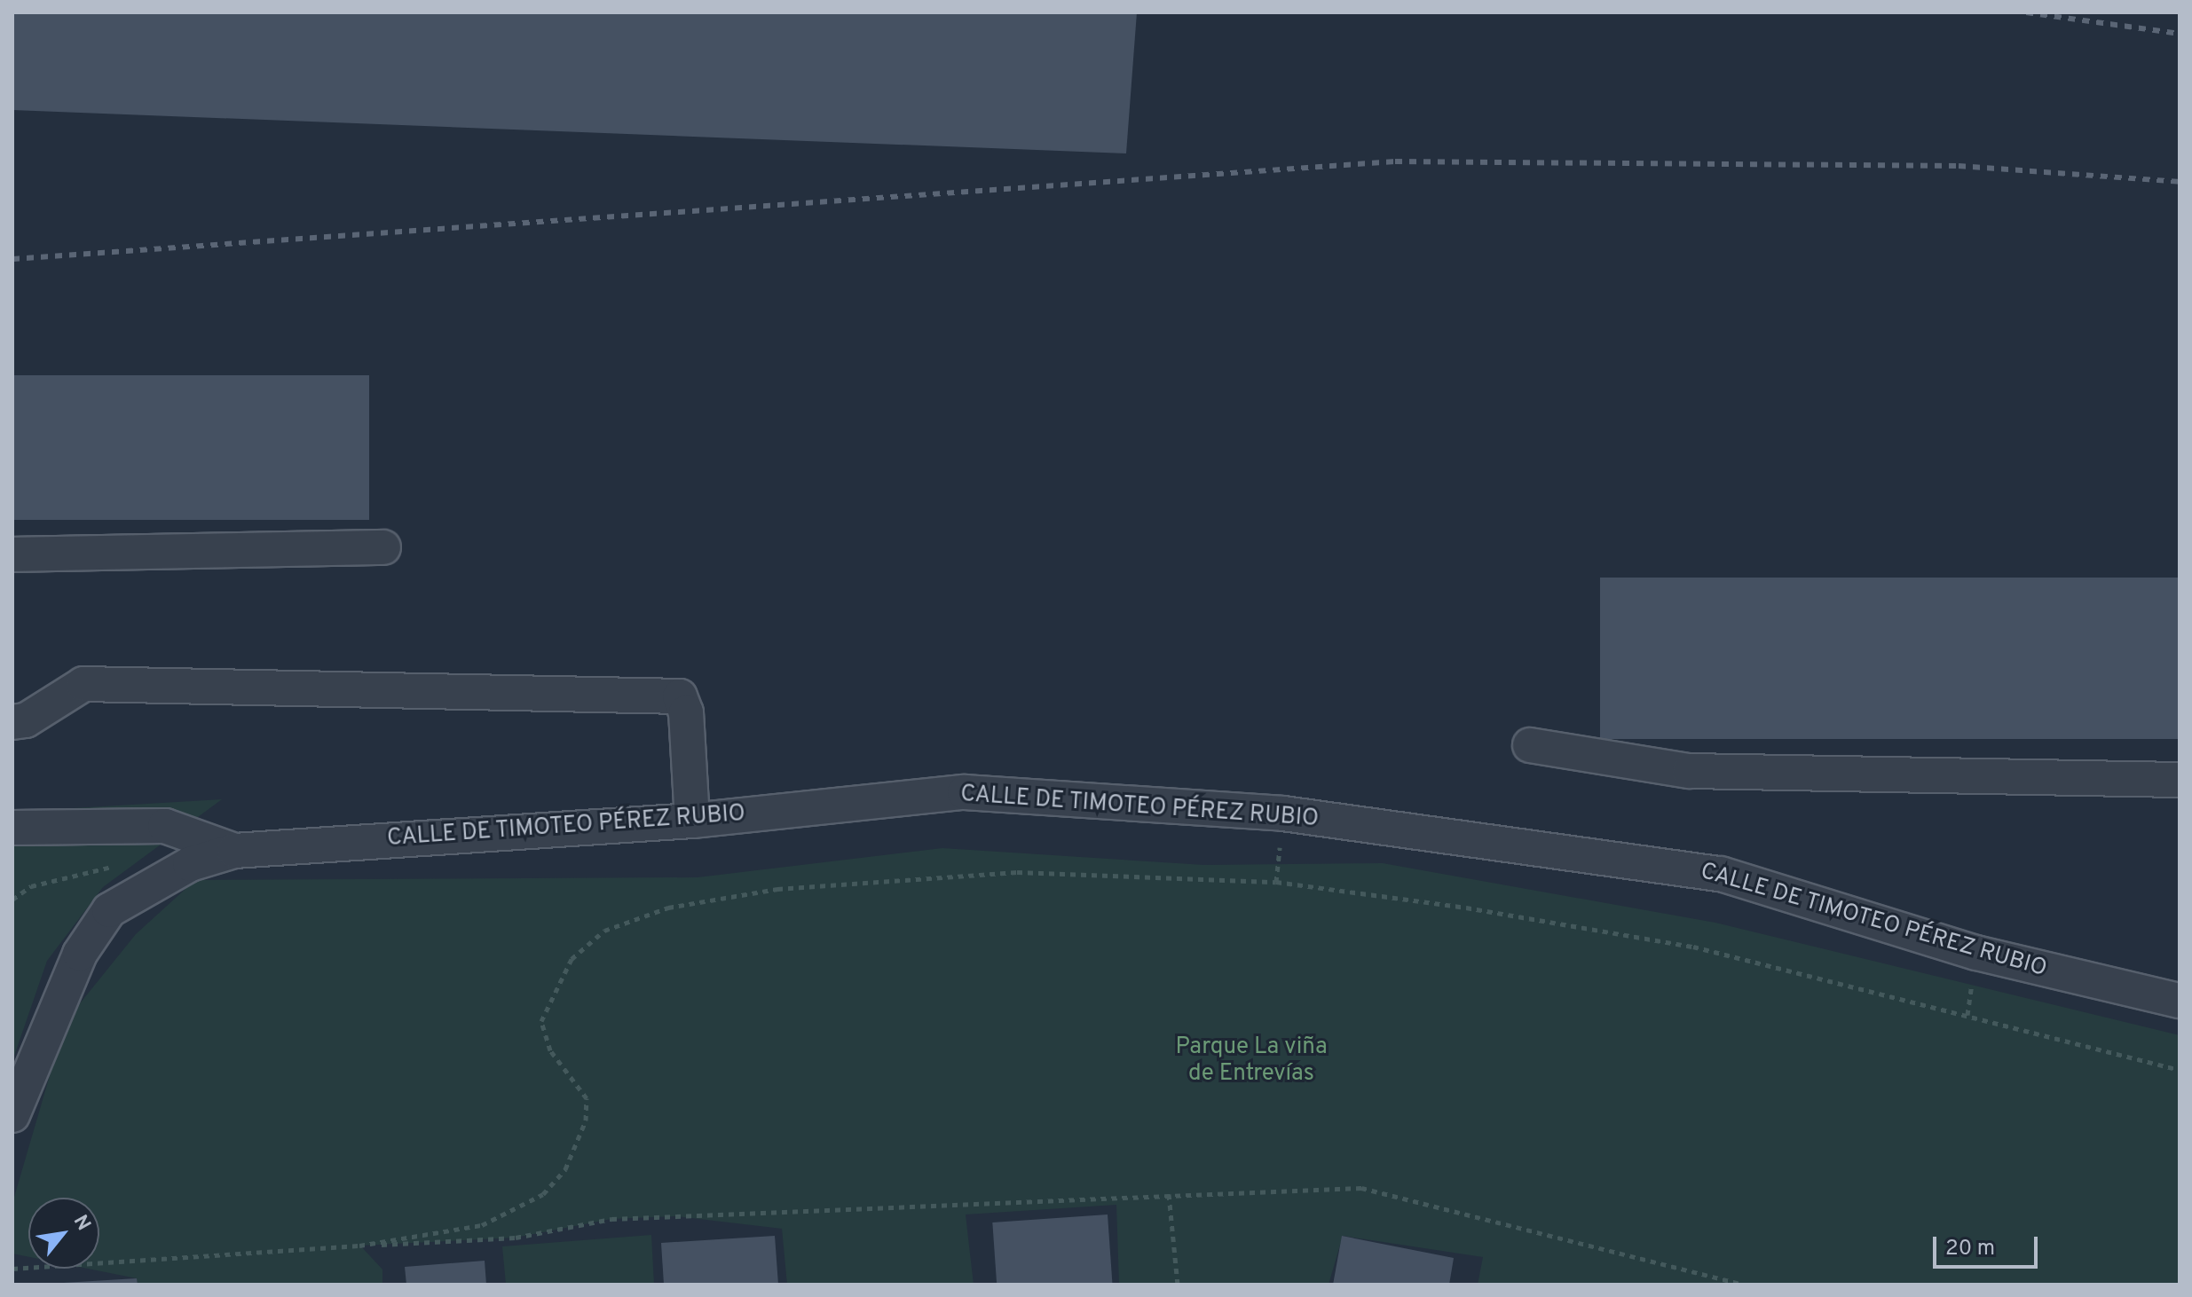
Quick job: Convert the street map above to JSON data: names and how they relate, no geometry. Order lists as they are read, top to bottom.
{
  "streets": {
    "street": ["CALLE DE TIMOTEO PÉREZ RUBIO"]
  },
  "parks": ["Parque La viña de Entrevías"],
  "scale_bar": "20 m",
  "north": "top right"
}
